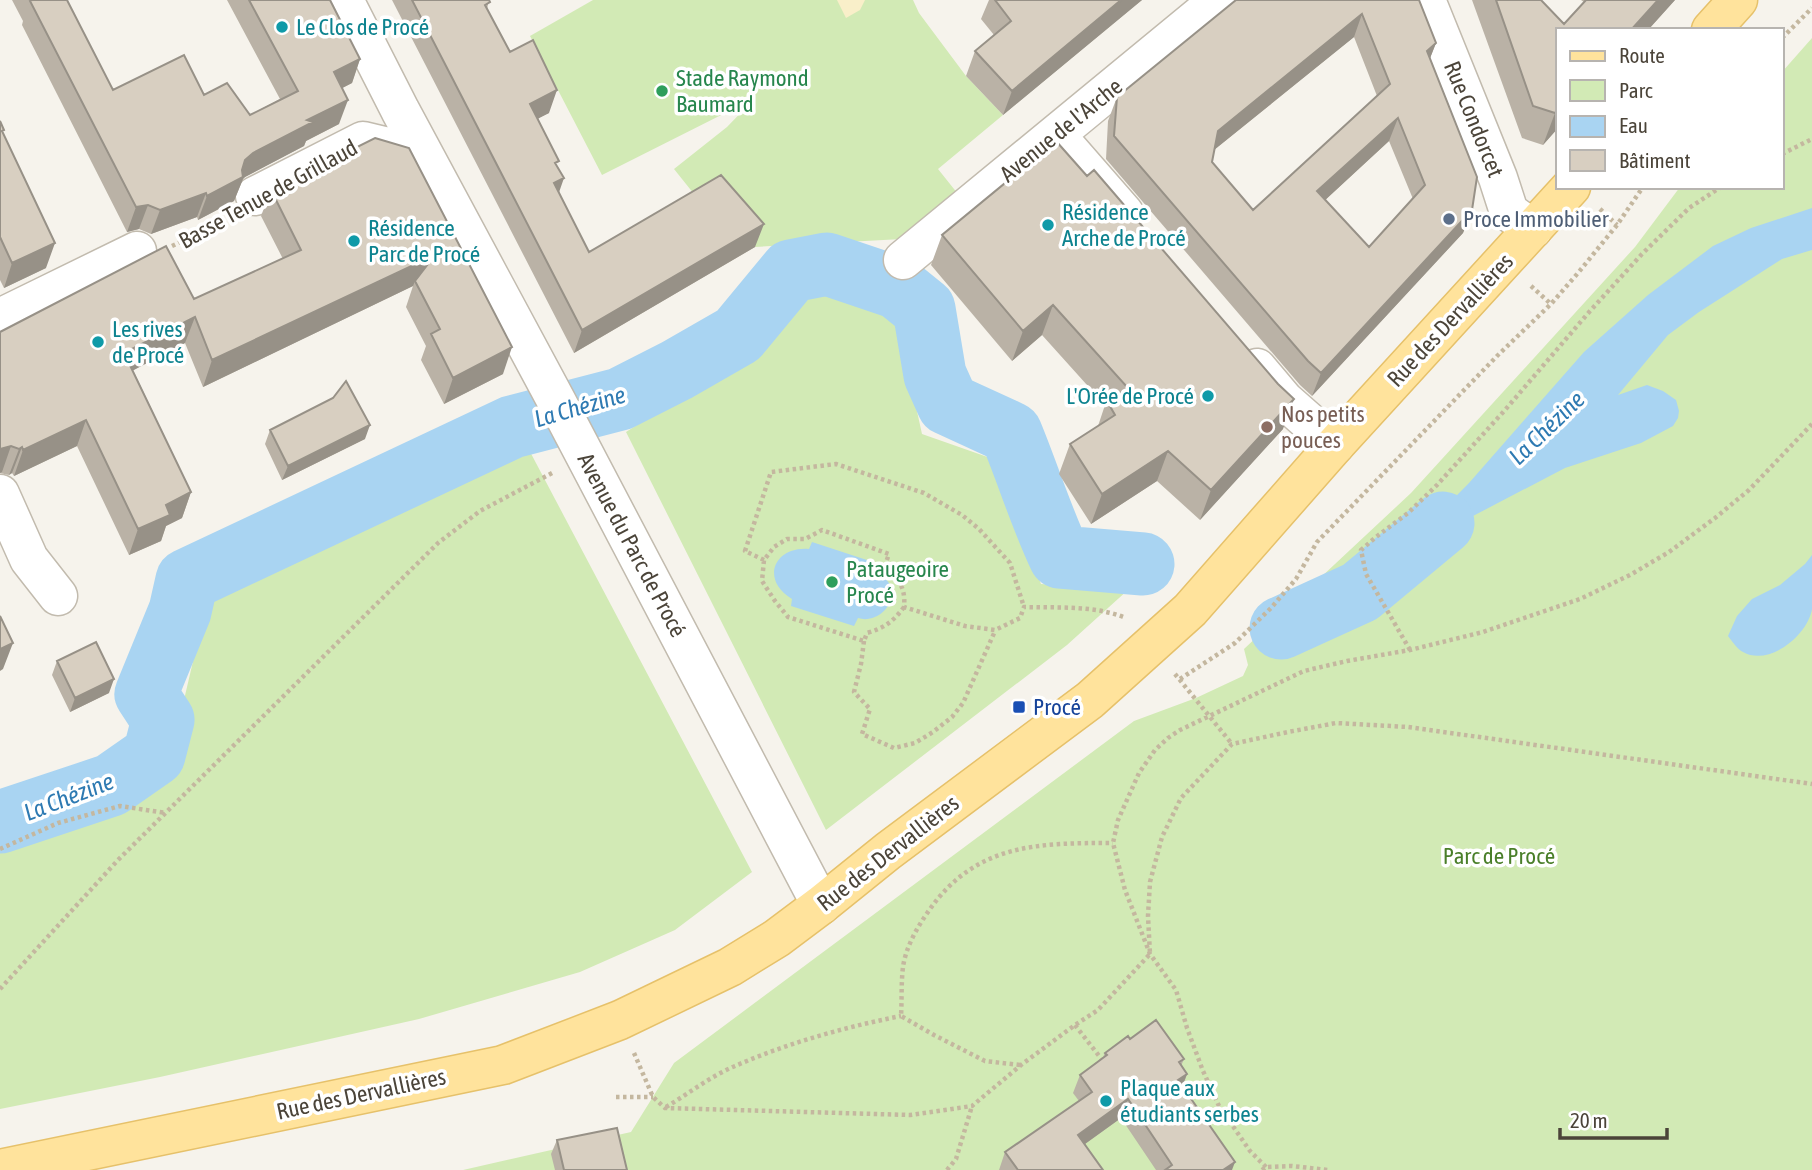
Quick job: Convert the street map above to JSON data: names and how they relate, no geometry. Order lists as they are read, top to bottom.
{
  "streets": {
    "main road": ["Rue des Dervallières"],
    "street": [
      "Rue Condorcet",
      "Avenue de l'Arche",
      "Basse Tenue de Grillaud",
      "Avenue du Parc de Procé"
    ]
  },
  "crossings": [
    ["Rue Condorcet", "Rue des Dervallières"],
    ["Basse Tenue de Grillaud", "Avenue du Parc de Procé"],
    ["Rue des Dervallières", "Avenue du Parc de Procé"]
  ],
  "water": ["La Chézine"],
  "parks": ["Parc de Procé"],
  "places": {
    "other": [
      "Le Clos de Procé",
      "Stade Raymond Baumard",
      "Proce Immobilier",
      "Résidence Arche de Procé",
      "Résidence Parc de Procé",
      "Les rives de Procé",
      "L'Orée de Procé",
      "Nos petits pouces",
      "Pataugeoire Procé",
      "Plaque aux étudiants serbes"
    ],
    "transit": ["Procé"]
  },
  "legend": [
    "Route",
    "Parc",
    "Eau",
    "Bâtiment"
  ],
  "scale_bar": "20 m"
}
